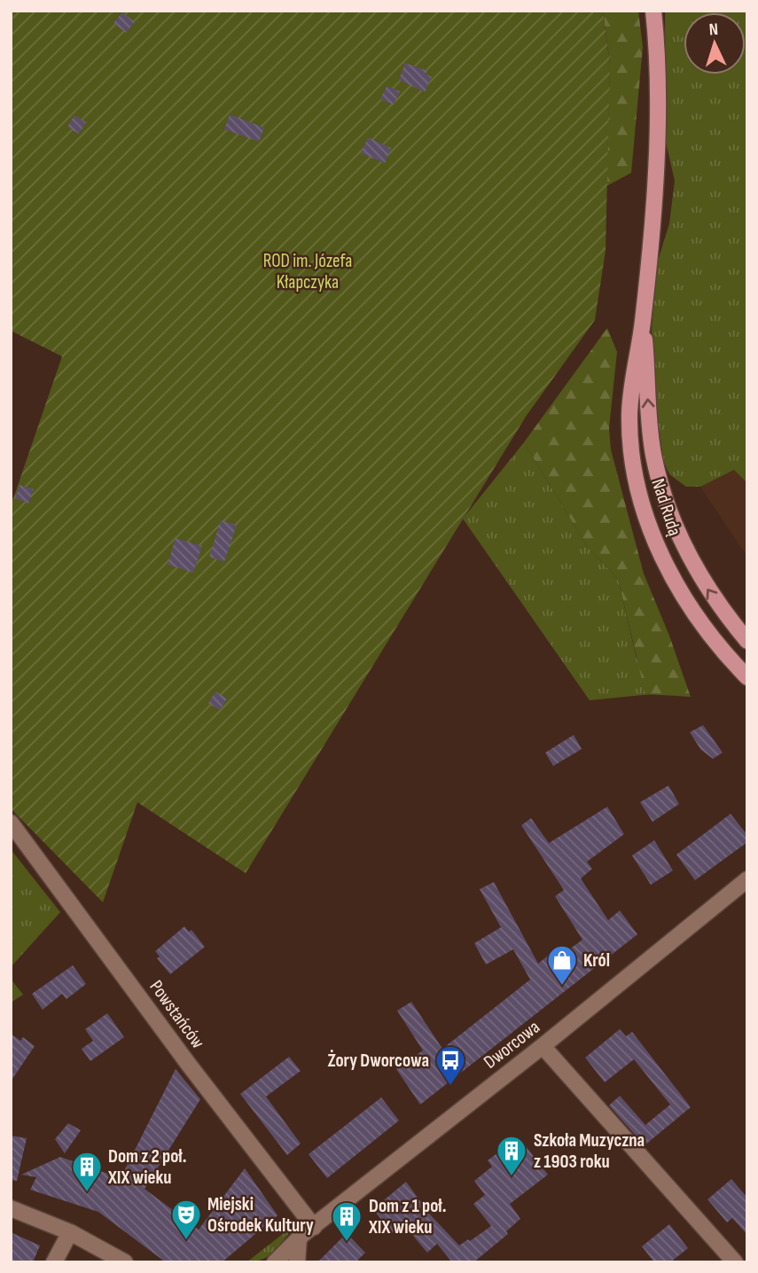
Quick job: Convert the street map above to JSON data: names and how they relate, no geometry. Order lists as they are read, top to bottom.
{
  "streets": {
    "main road": ["Nad Rudą"],
    "street": ["Powstańców", "Dworcowa"]
  },
  "crossings": [
    ["Powstańców", "Dworcowa"]
  ],
  "parks": ["ROD im. Józefa Kłapczyka"],
  "places": {
    "shop": ["Król"],
    "bus stop": ["Żory Dworcowa"],
    "building": ["Szkoła Muzyczna z 1903 roku", "Dom z 2 poł. XIX wieku", "Dom z 1 poł. XIX wieku"],
    "theatre": ["Miejski Ośrodek Kultury"]
  },
  "north": "top"
}
